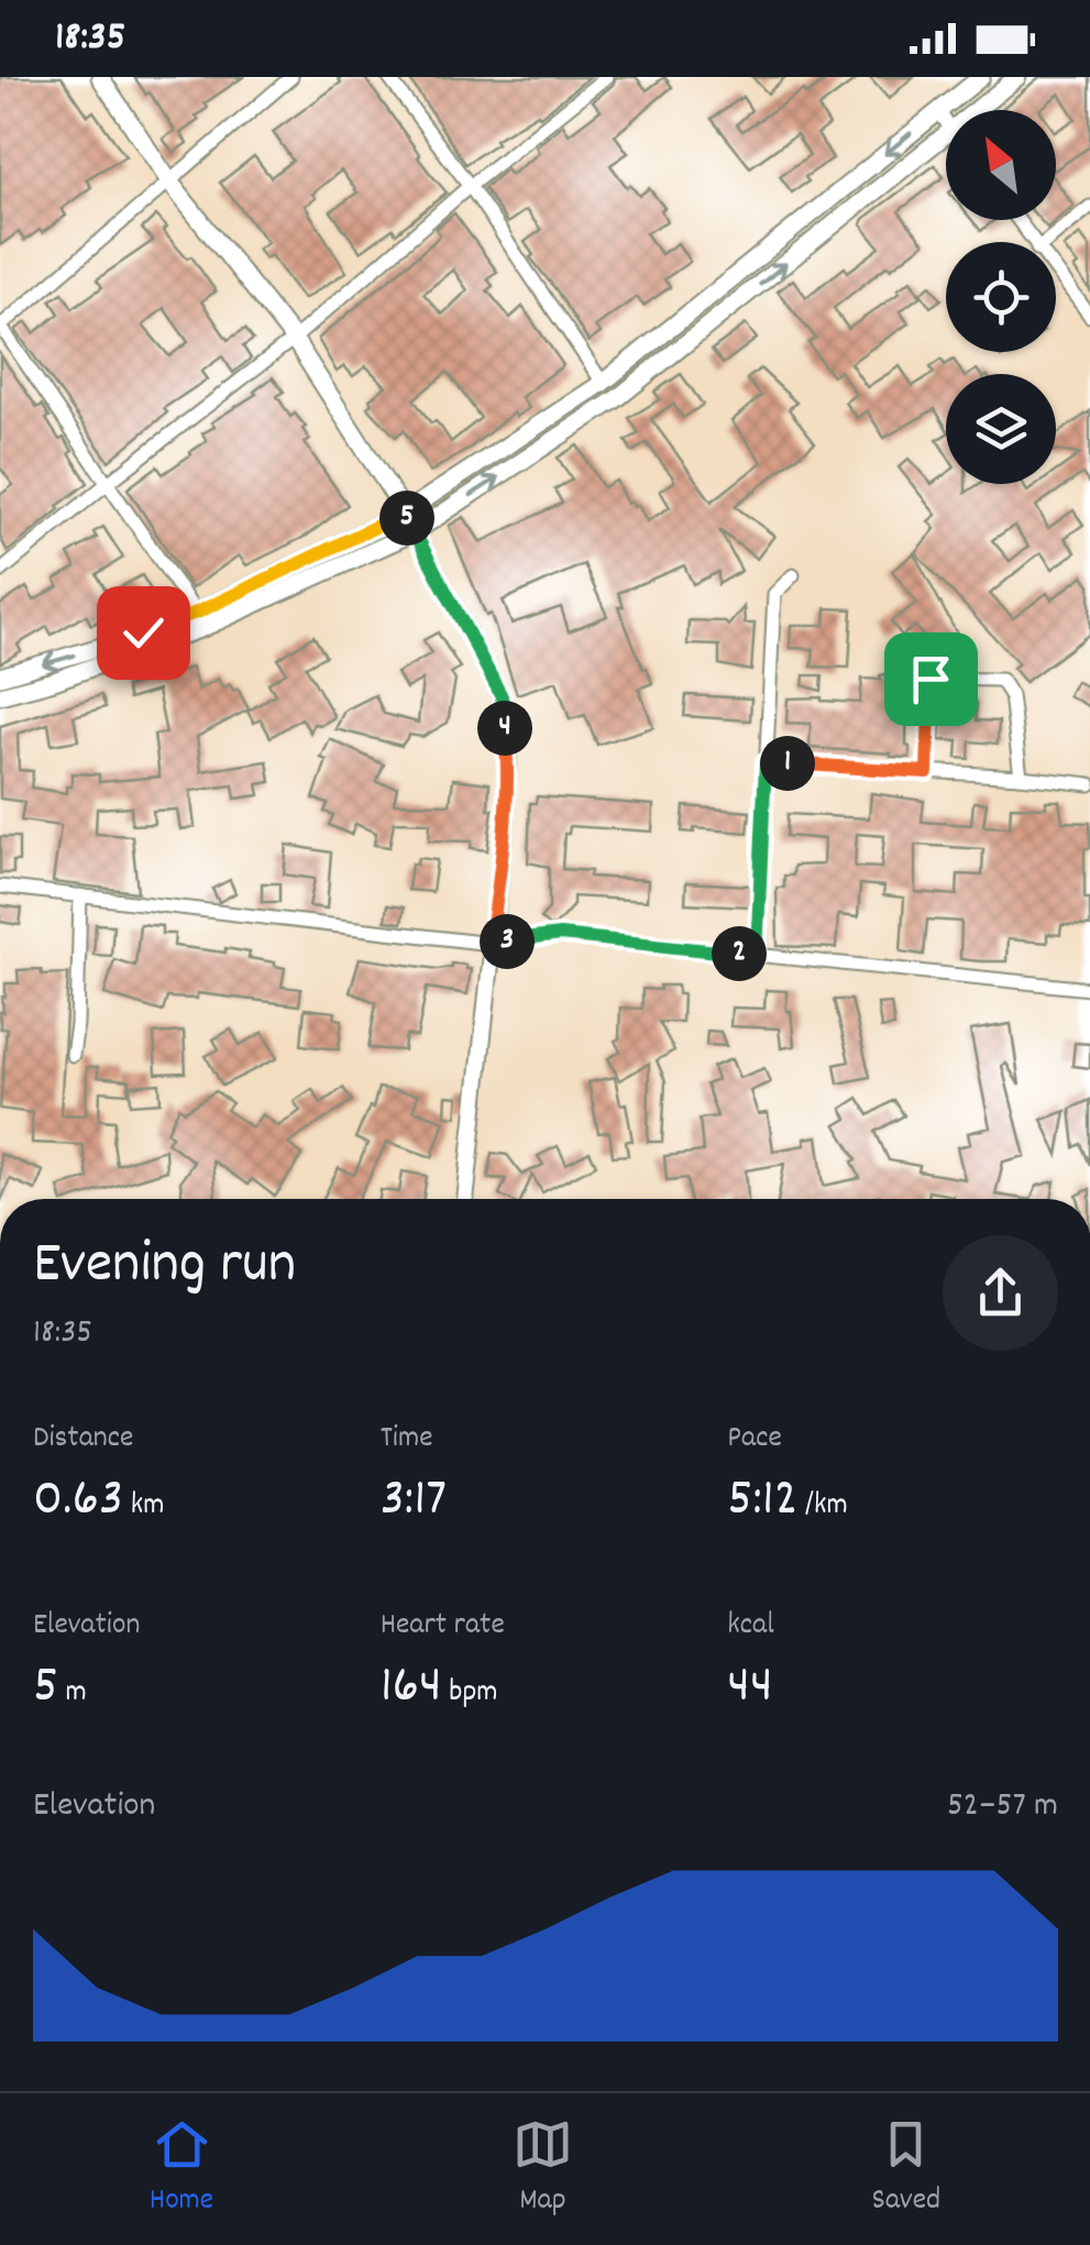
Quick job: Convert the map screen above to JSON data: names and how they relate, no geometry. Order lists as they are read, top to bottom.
{
  "north": "top left",
  "page": {
    "status": "18:35",
    "pins": [
      "5",
      "4",
      "1",
      "3",
      "2"
    ],
    "heading": ["Evening run", "18:35"],
    "stats": [
      ["Distance", "0.63 km"],
      ["Time", "3:17"],
      ["Pace", "5:12 /km"],
      ["Elevation", "5 m"],
      ["Heart rate", "164 bpm"],
      ["kcal", "44"]
    ],
    "chart": ["Elevation", "52–57 m"],
    "tabs": ["Home", "Map", "Saved"]
  }
}
